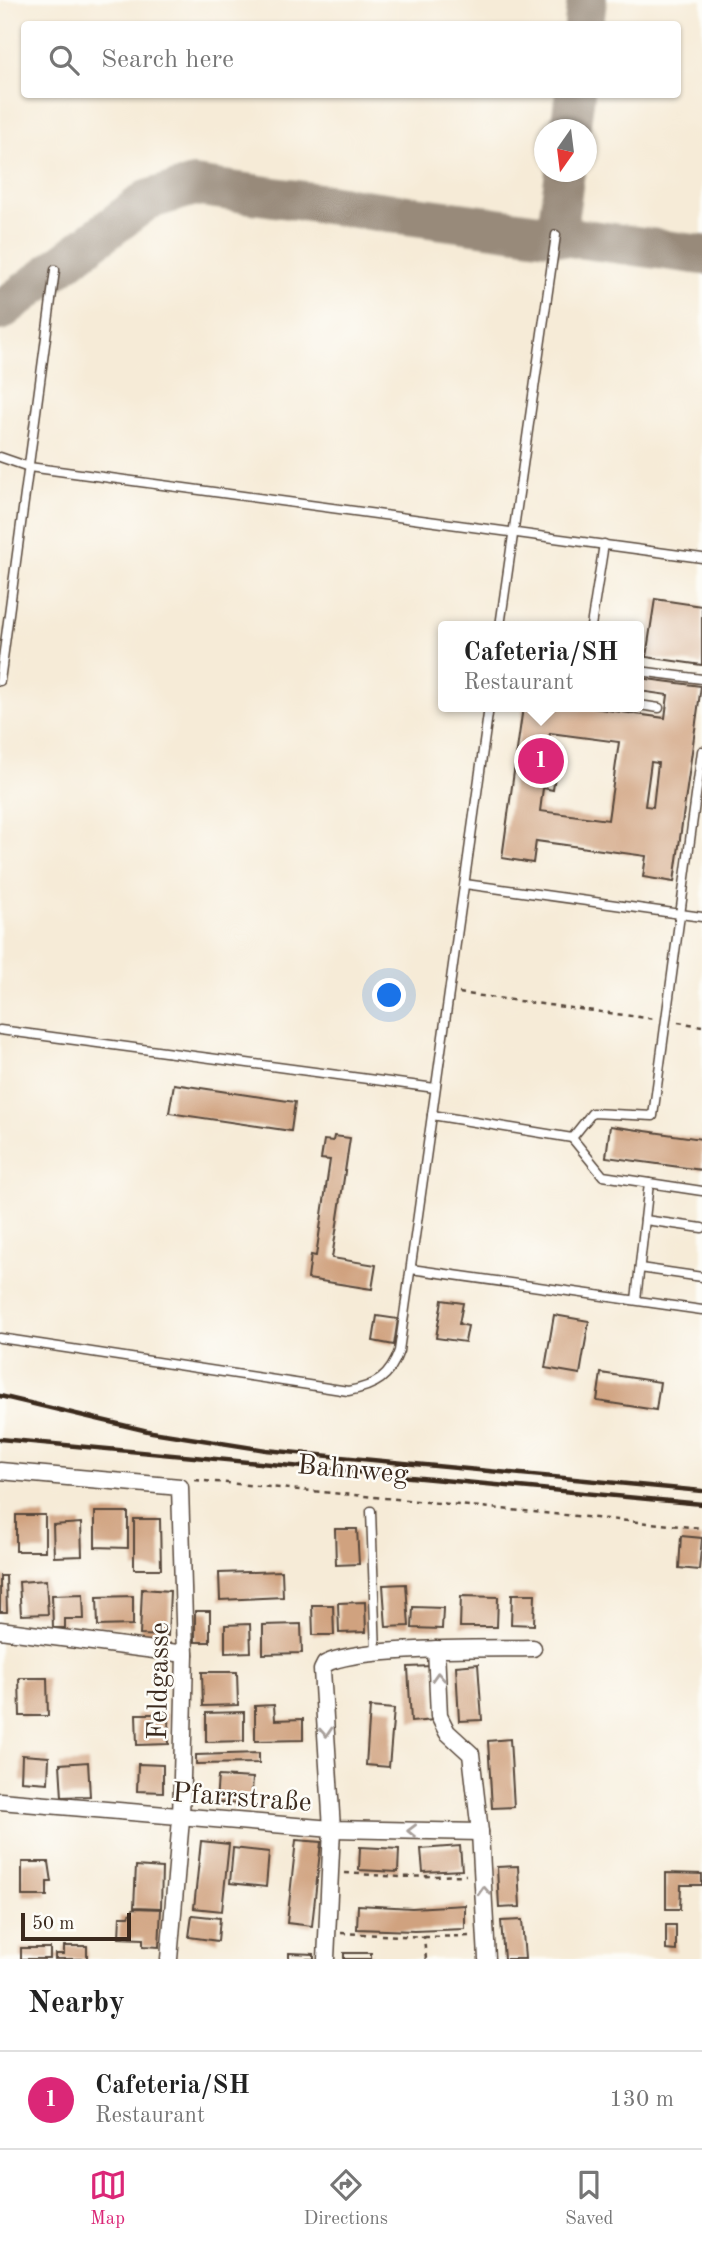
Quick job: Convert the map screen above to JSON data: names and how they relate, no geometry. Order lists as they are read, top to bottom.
{
  "streets": {
    "street": ["Feldgasse", "Pfarrstraße"],
    "path": ["Bahnweg"]
  },
  "crossings": [
    ["Bahnweg", "Feldgasse"],
    ["Feldgasse", "Pfarrstraße"]
  ],
  "scale_bar": "50 m",
  "north": "bottom",
  "page": {
    "search": "Search here",
    "popup": ["Cafeteria/SH", "Restaurant"],
    "pins": "1",
    "scale": "50 m",
    "heading": "Nearby",
    "list": [
      {
        "mark": "1",
        "name": "Cafeteria/SH",
        "note": "Restaurant",
        "value": "130 m"
      }
    ],
    "nav": ["Map", "Directions", "Saved"]
  }
}
